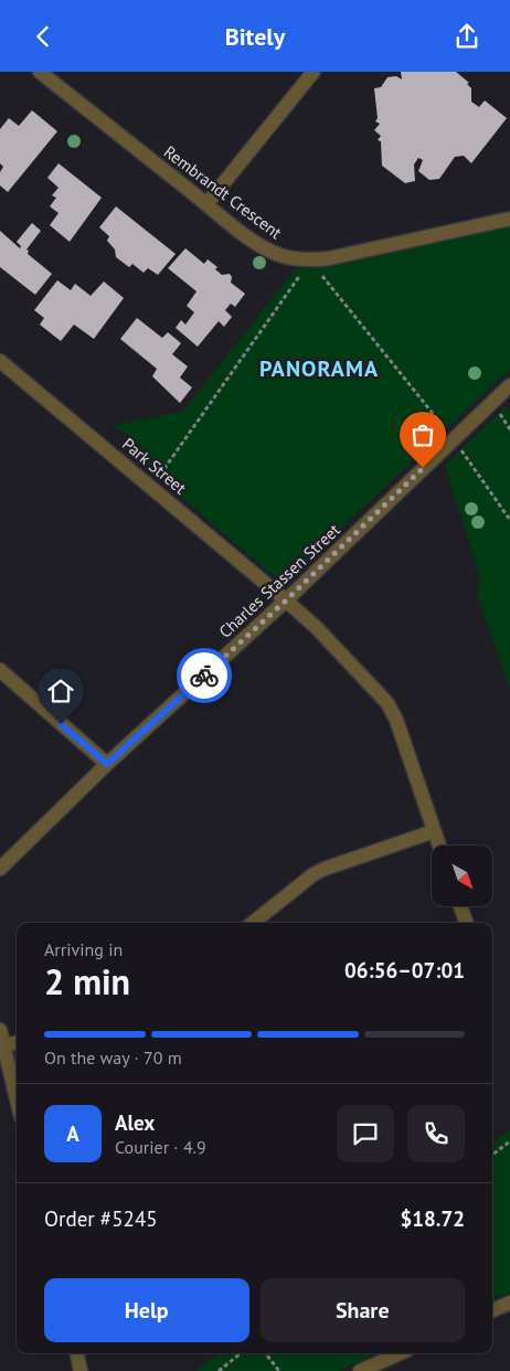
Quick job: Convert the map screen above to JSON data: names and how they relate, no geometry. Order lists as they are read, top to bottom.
{
  "streets": {
    "street": ["Rembrandt Crescent", "Park Street", "Charles Stassen Street"]
  },
  "crossings": [
    ["Park Street", "Charles Stassen Street"]
  ],
  "districts": ["PANORAMA"],
  "north": "bottom right",
  "page": {
    "header": "Bitely",
    "heading": ["2 min", "Arriving in", "06:56–07:01"],
    "panel": [
      "Alex",
      "Courier · 4.9",
      "Order #5245",
      "$18.72"
    ],
    "bar": "On the way · 70 m",
    "round": "A",
    "buttons": ["Help", "Share"]
  }
}
